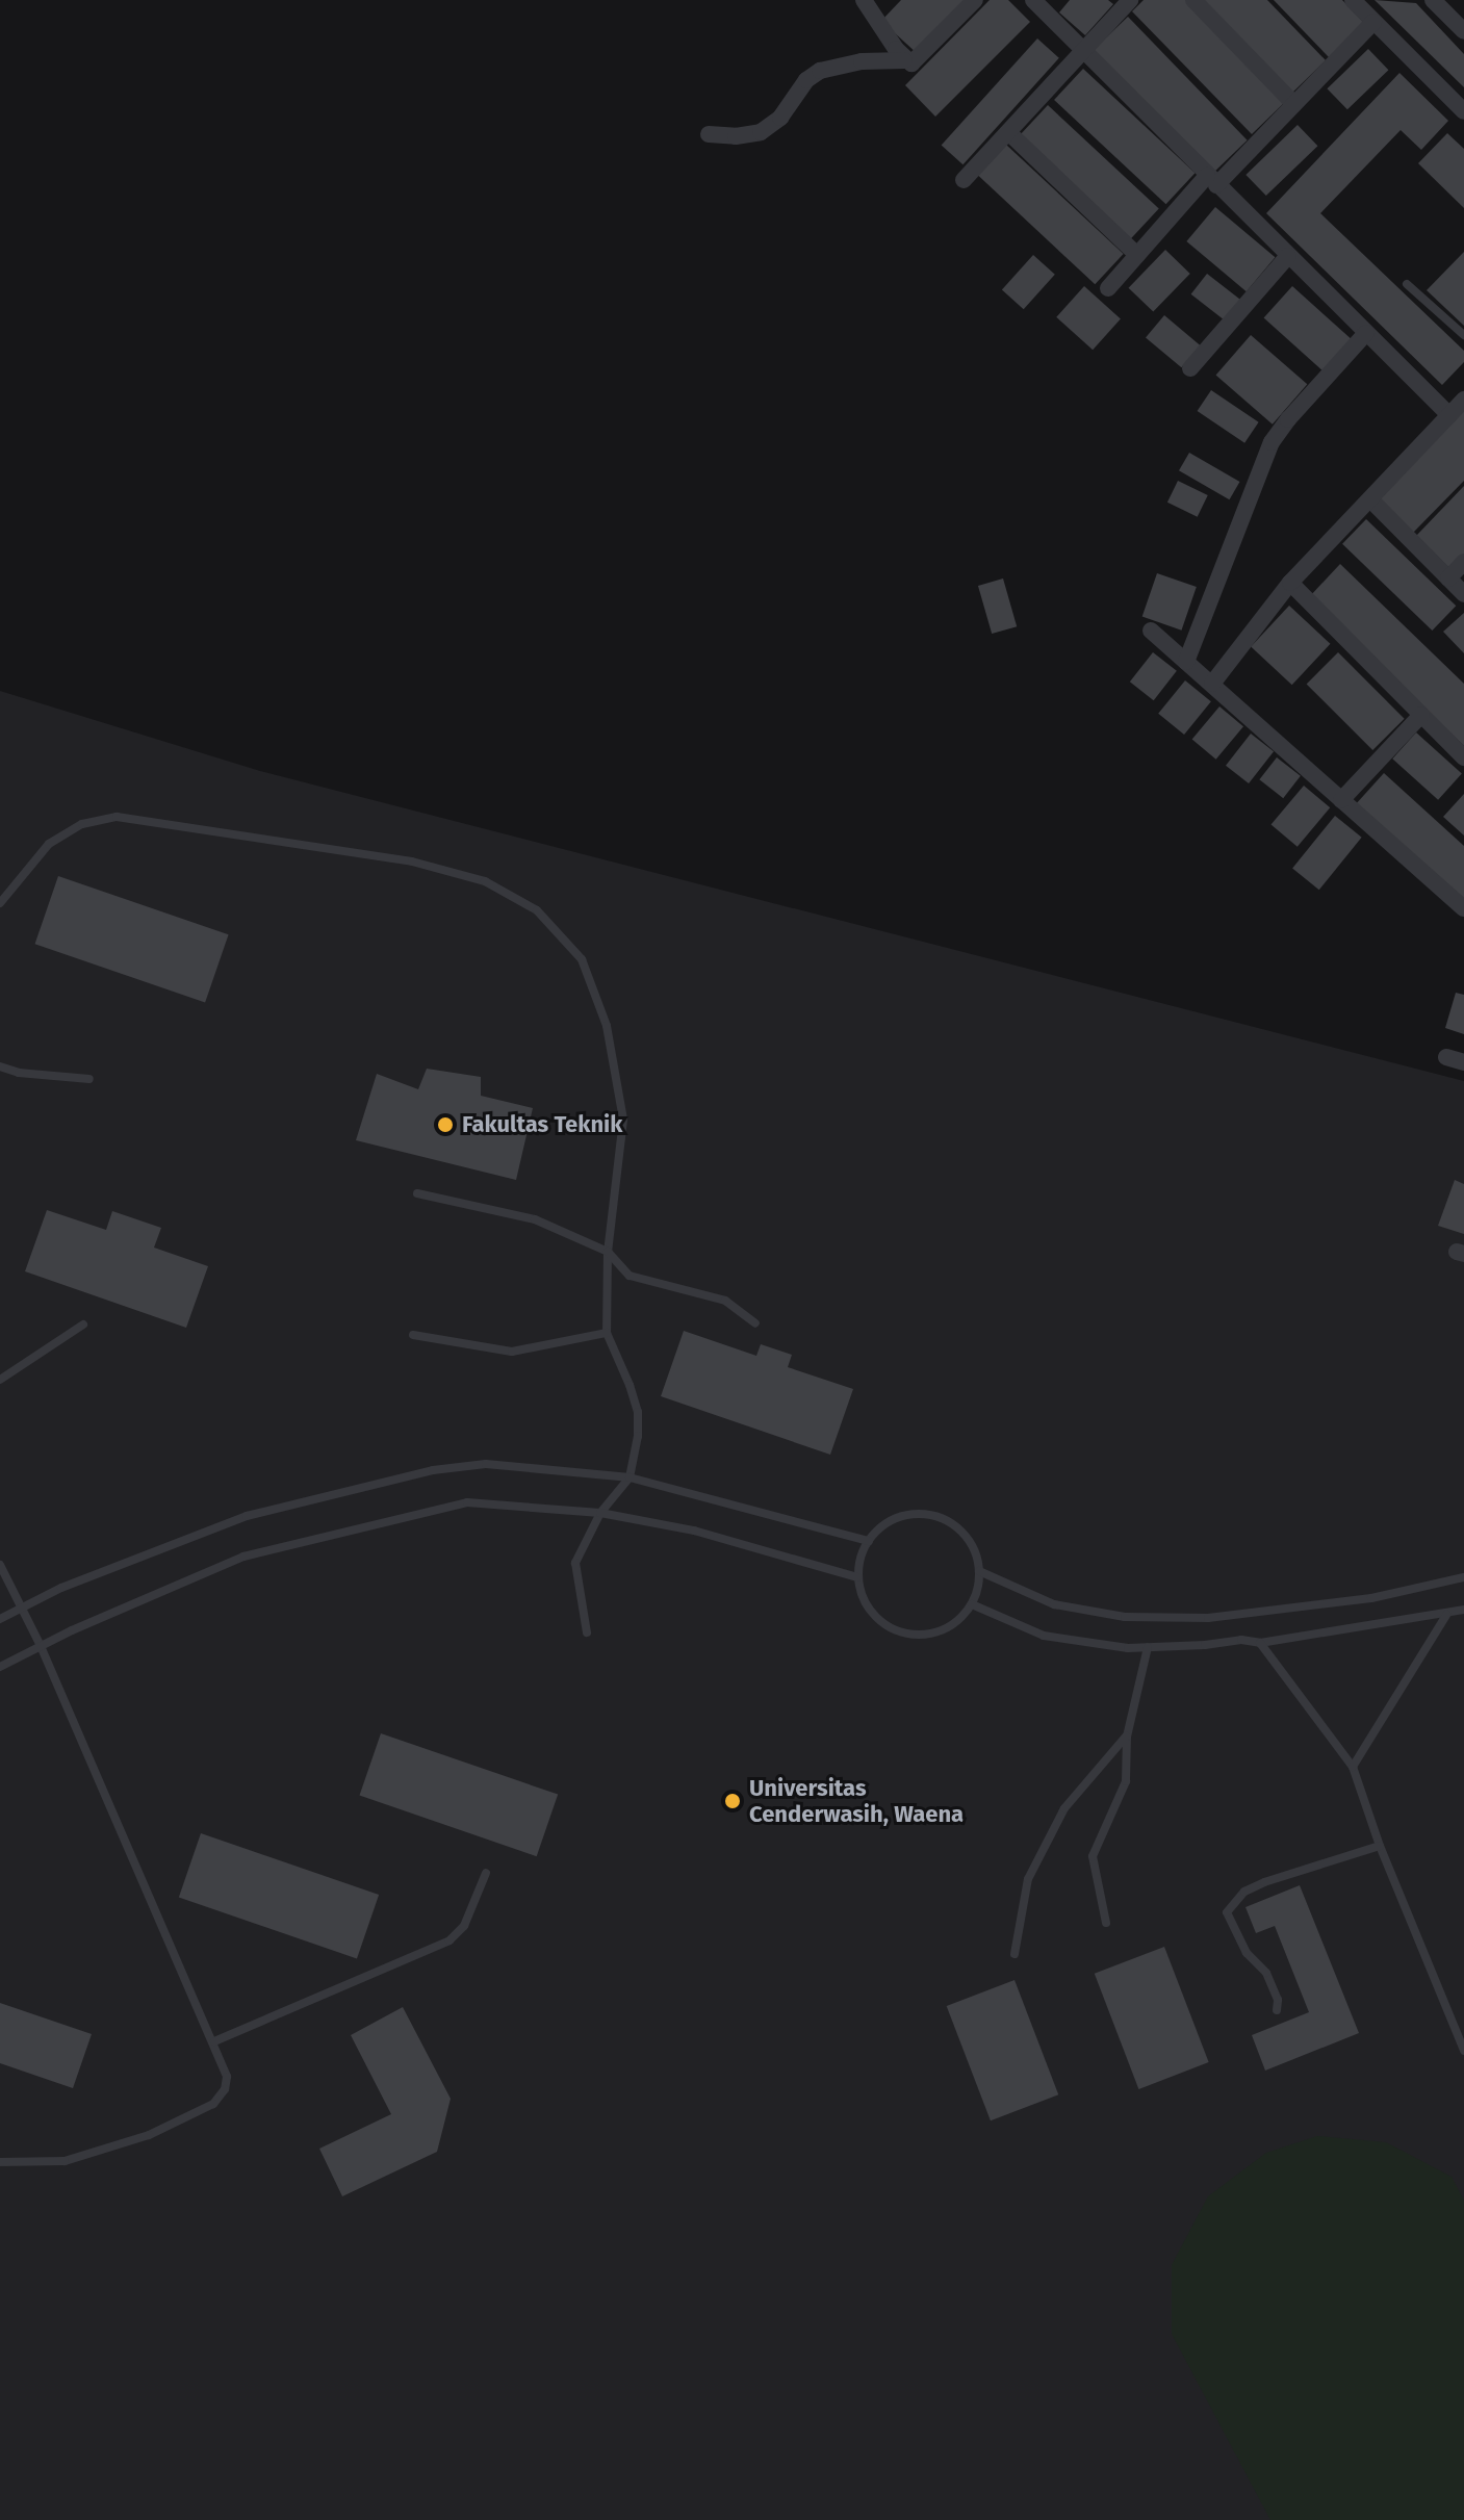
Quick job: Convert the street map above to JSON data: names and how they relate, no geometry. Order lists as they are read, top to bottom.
{
  "places": ["Fakultas Teknik", "Universitas Cenderwasih, Waena"]
}
